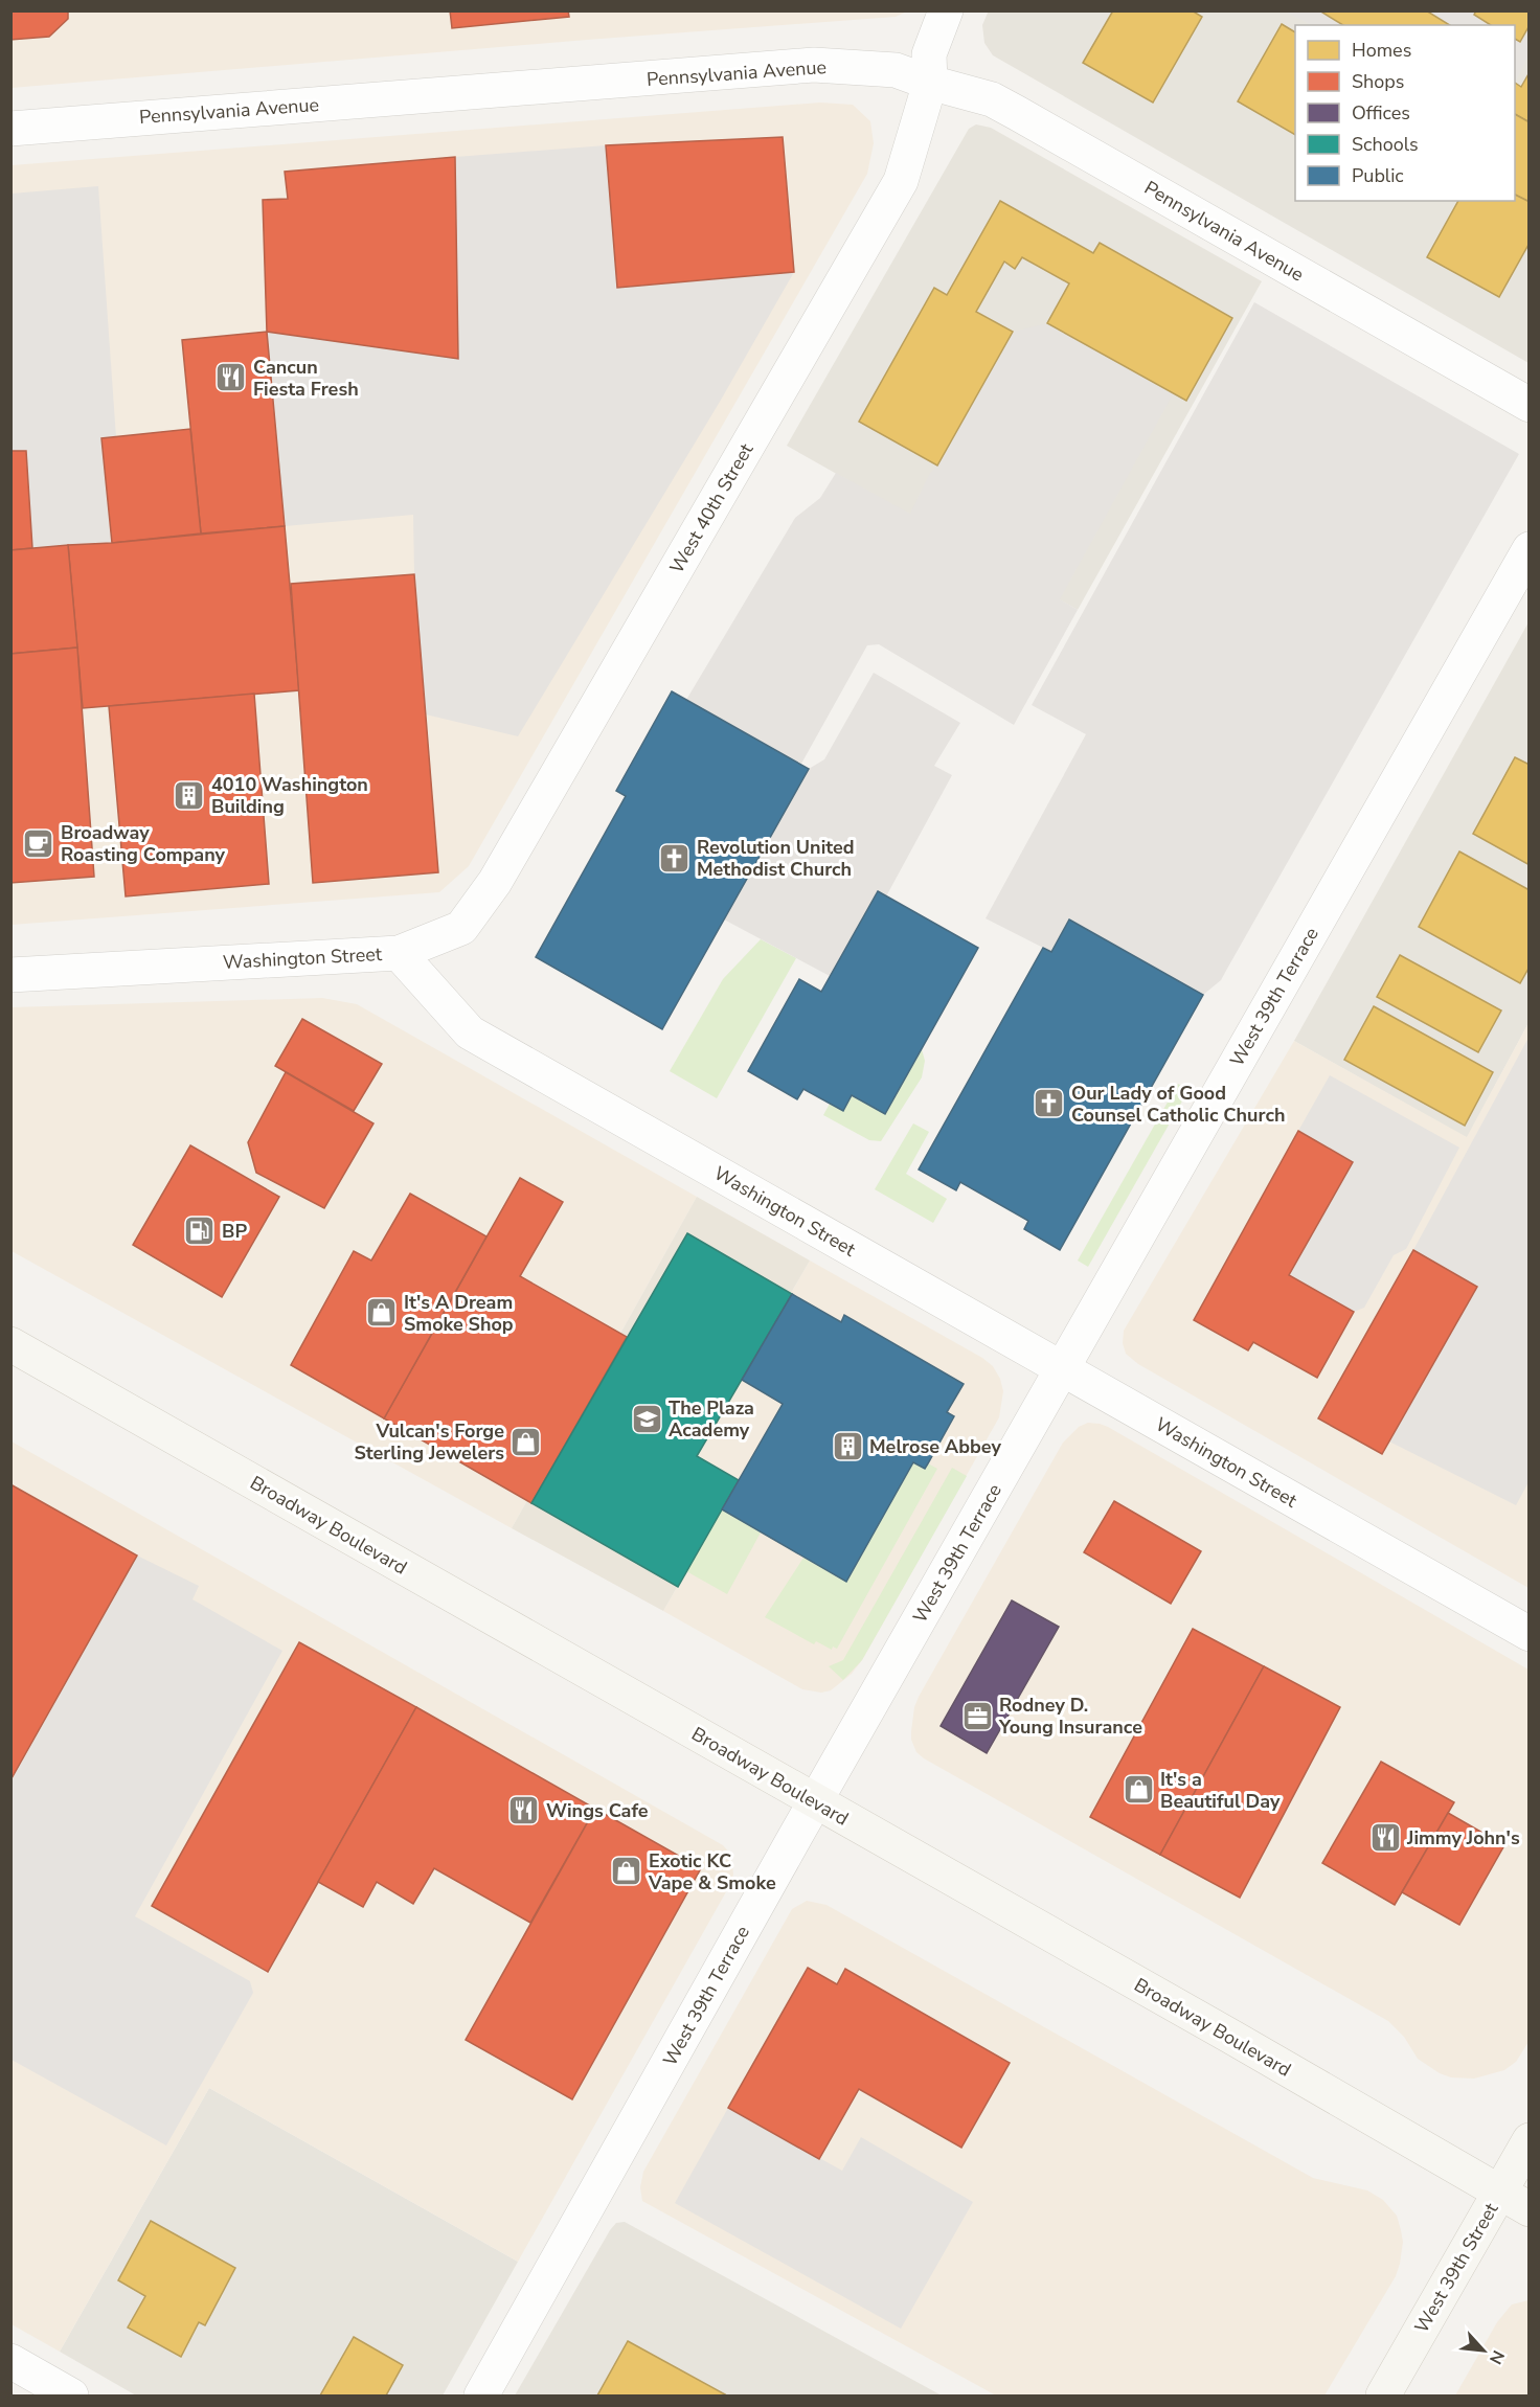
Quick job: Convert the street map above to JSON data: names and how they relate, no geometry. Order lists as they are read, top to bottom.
{
  "streets": {
    "main road": ["Broadway Boulevard", "West 39th Street"],
    "street": [
      "Pennsylvania Avenue",
      "West 40th Street",
      "Washington Street",
      "West 39th Terrace"
    ]
  },
  "crossings": [
    ["Pennsylvania Avenue", "West 40th Street"],
    ["West 40th Street", "Washington Street"],
    ["Washington Street", "West 39th Terrace"],
    ["West 39th Terrace", "Broadway Boulevard"],
    ["Broadway Boulevard", "West 39th Street"]
  ],
  "places": {
    "restaurant": ["Cancun Fiesta Fresh", "Wings Cafe", "Jimmy John's"],
    "building": ["4010 Washington Building", "Melrose Abbey"],
    "cafe": ["Broadway Roasting Company"],
    "church": ["Revolution United Methodist Church", "Our Lady of Good Counsel Catholic Church"],
    "fuel station": ["BP"],
    "shop": [
      "It's A Dream Smoke Shop",
      "Vulcan's Forge Sterling Jewelers",
      "It's a Beautiful Day",
      "Exotic KC Vape & Smoke"
    ],
    "school or university": ["The Plaza Academy"],
    "office": ["Rodney D. Young Insurance"]
  },
  "legend": [
    "Homes",
    "Shops",
    "Offices",
    "Schools",
    "Public"
  ],
  "north": "bottom right"
}
